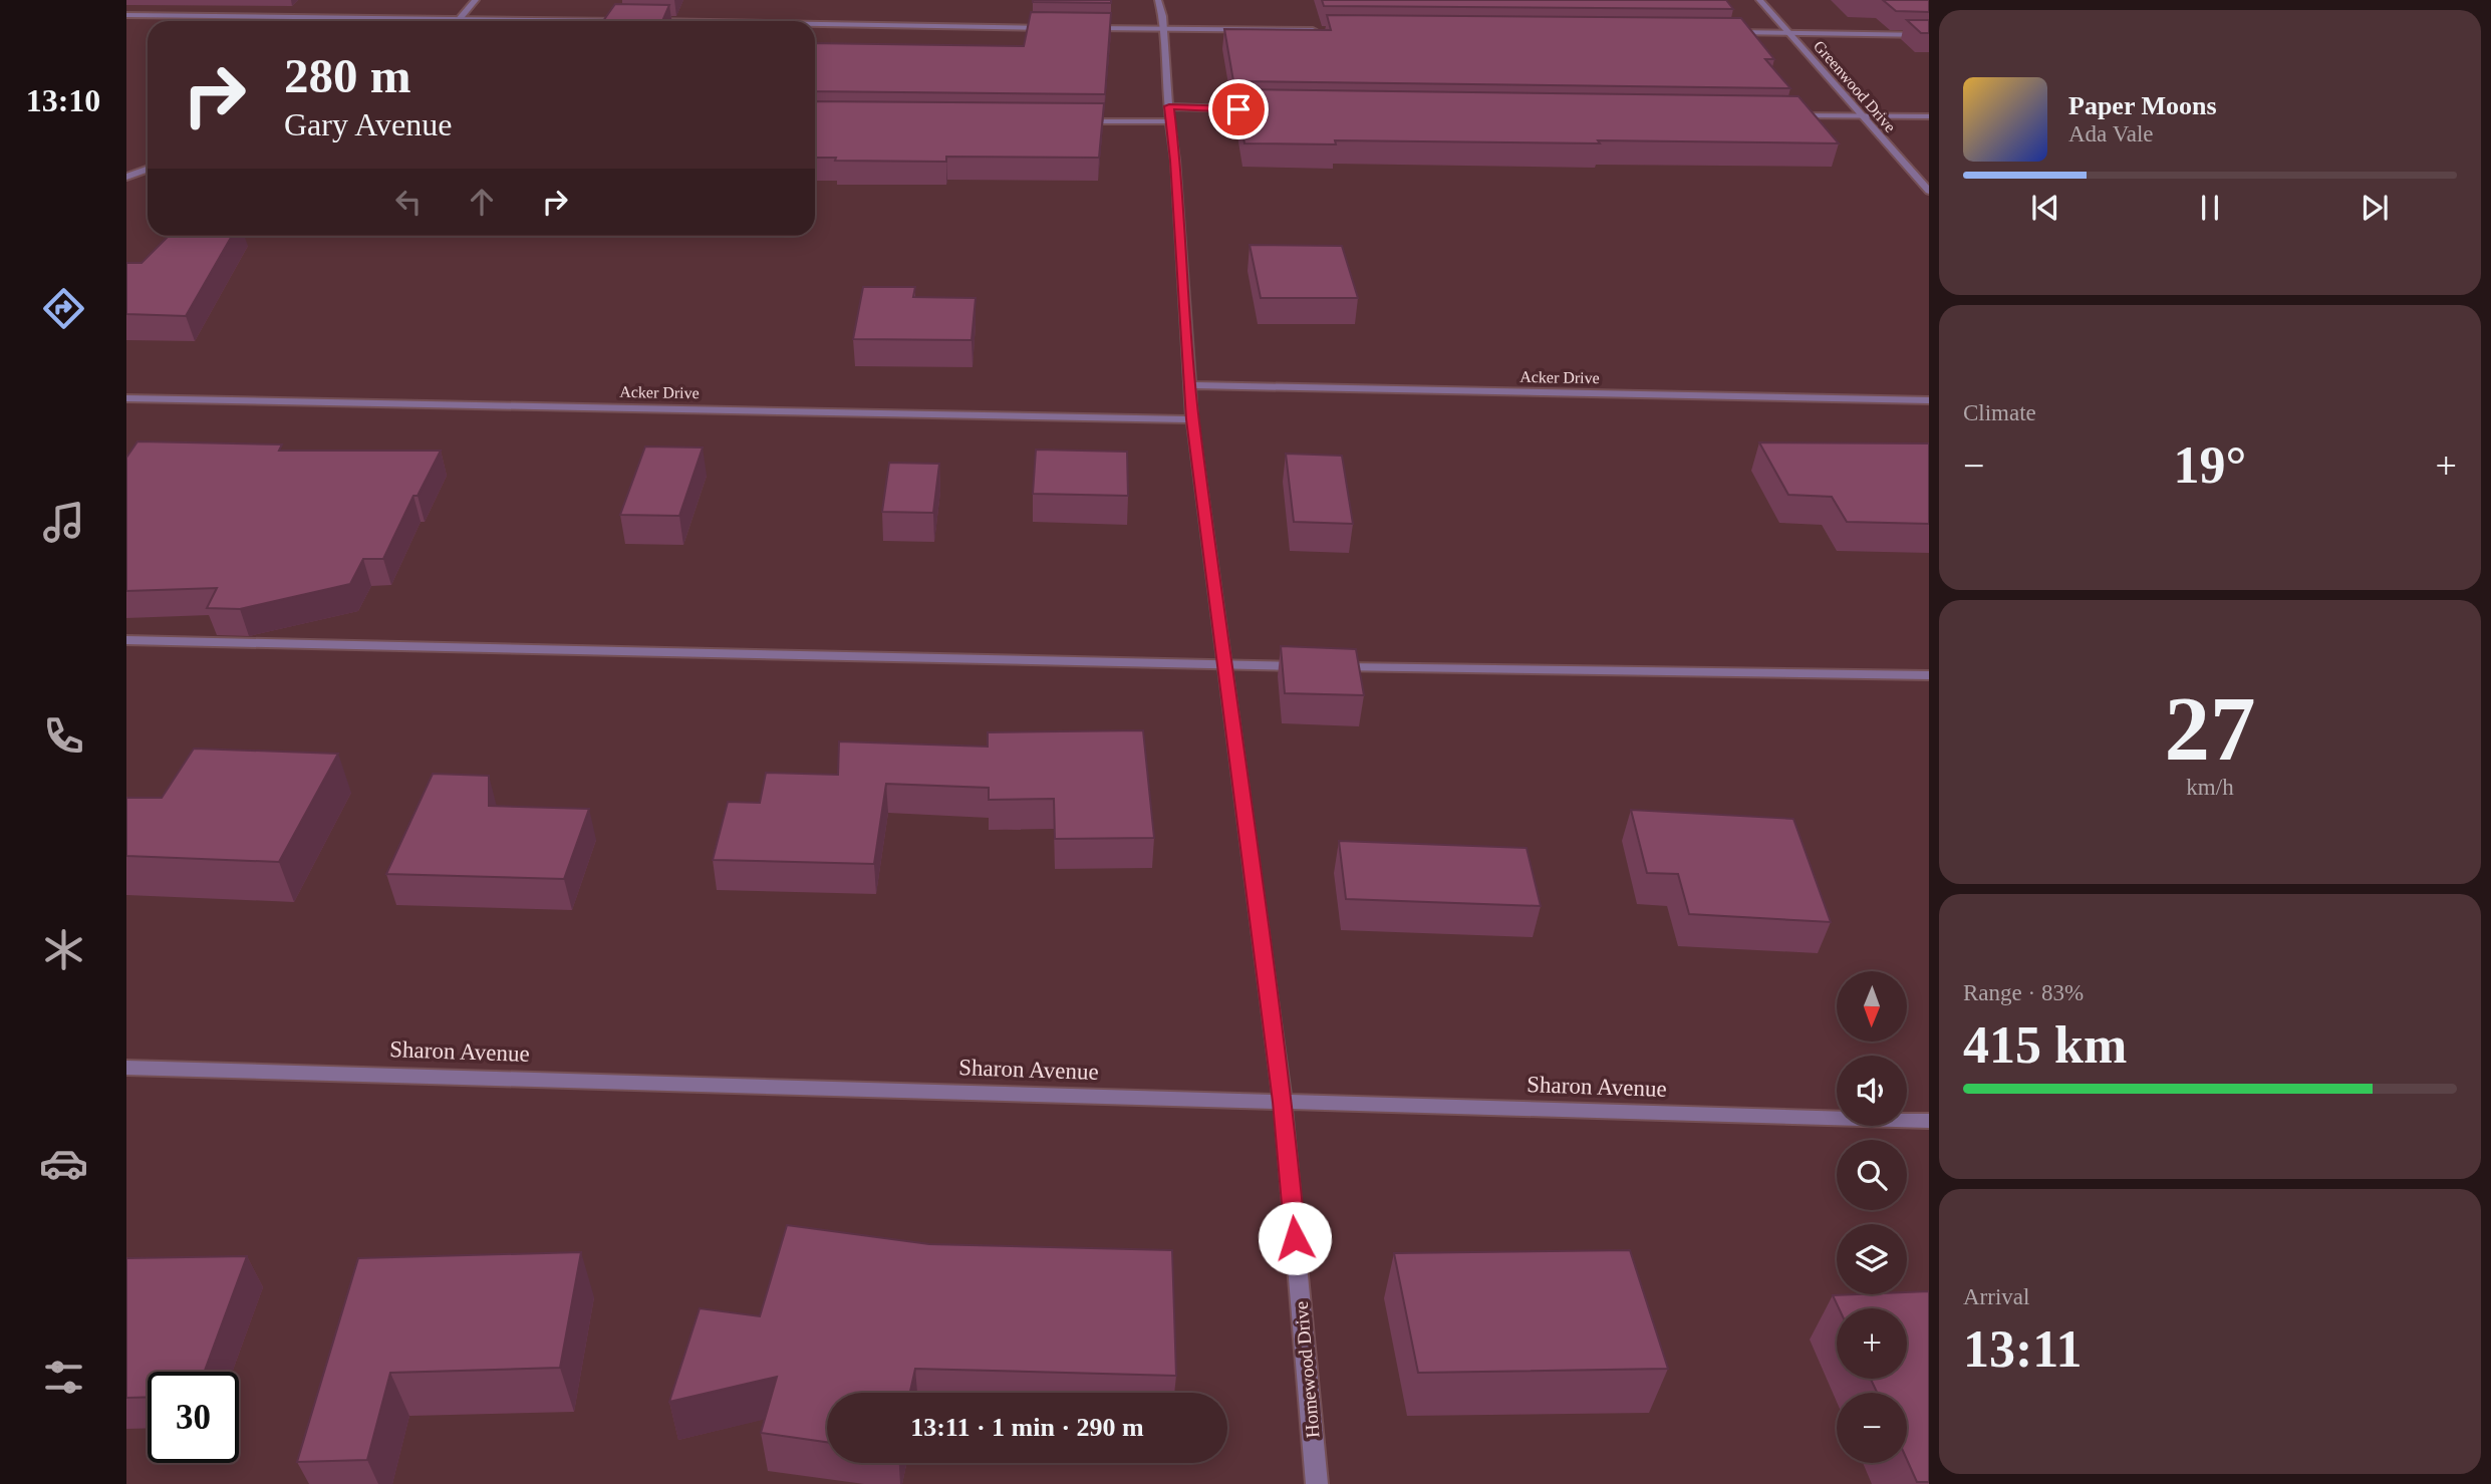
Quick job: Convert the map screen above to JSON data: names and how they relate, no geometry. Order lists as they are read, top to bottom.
{
  "streets": {
    "street": [
      "Greenwood Drive",
      "Acker Drive",
      "Sharon Avenue",
      "Homewood Drive"
    ]
  },
  "crossings": [
    ["Acker Drive", "Homewood Drive"],
    ["Sharon Avenue", "Homewood Drive"]
  ],
  "north": "bottom",
  "page": {
    "tabs": "13:10",
    "turn": ["280 m", "Gary Avenue"],
    "song": ["Paper Moons", "Ada Vale"],
    "tile": [
      "Climate",
      ["27", "km/h"],
      ["Range · 83%", "415 km"],
      ["Arrival", "13:11"]
    ],
    "heat": ["−", "19°", "+"],
    "map_buttons": ["+", "−"],
    "limit": "30",
    "trip": "13:11 · 1 min · 290 m"
  }
}
